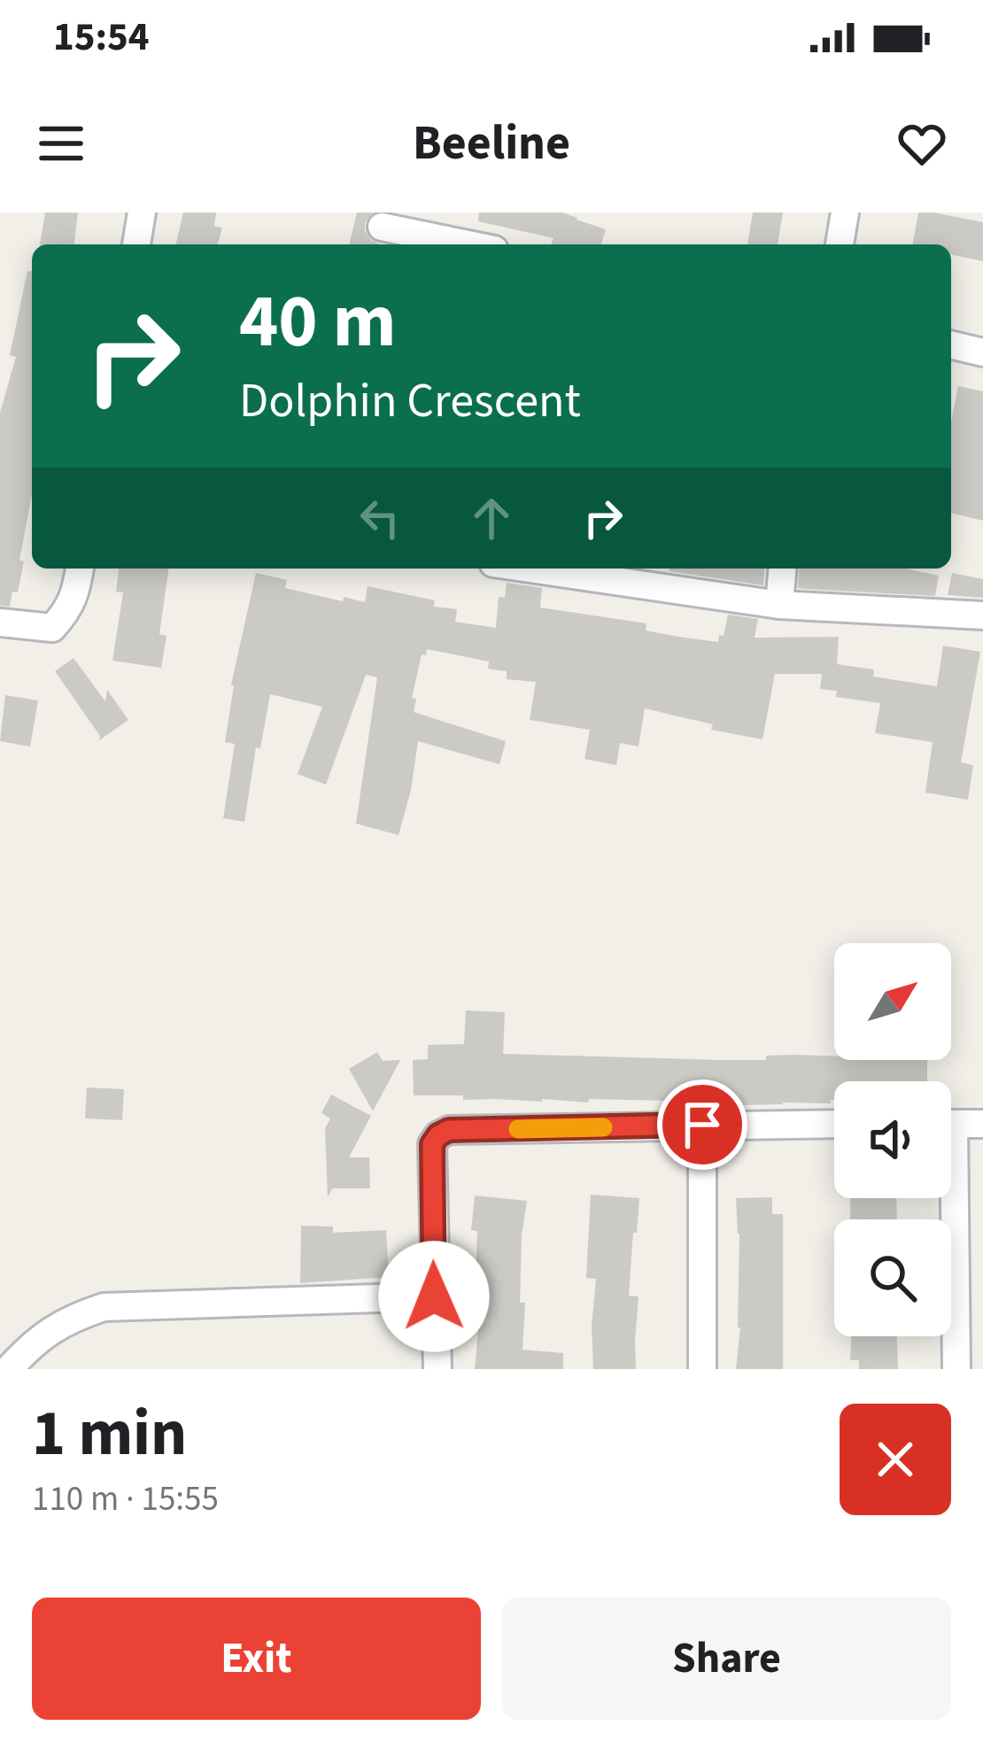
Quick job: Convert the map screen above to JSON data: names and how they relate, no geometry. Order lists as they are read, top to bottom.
{
  "north": "top right",
  "page": {
    "status": "15:54",
    "header": "Beeline",
    "turn": ["40 m", "Dolphin Crescent"],
    "heading": ["1 min", "110 m · 15:55"],
    "buttons": ["Exit", "Share"]
  }
}
